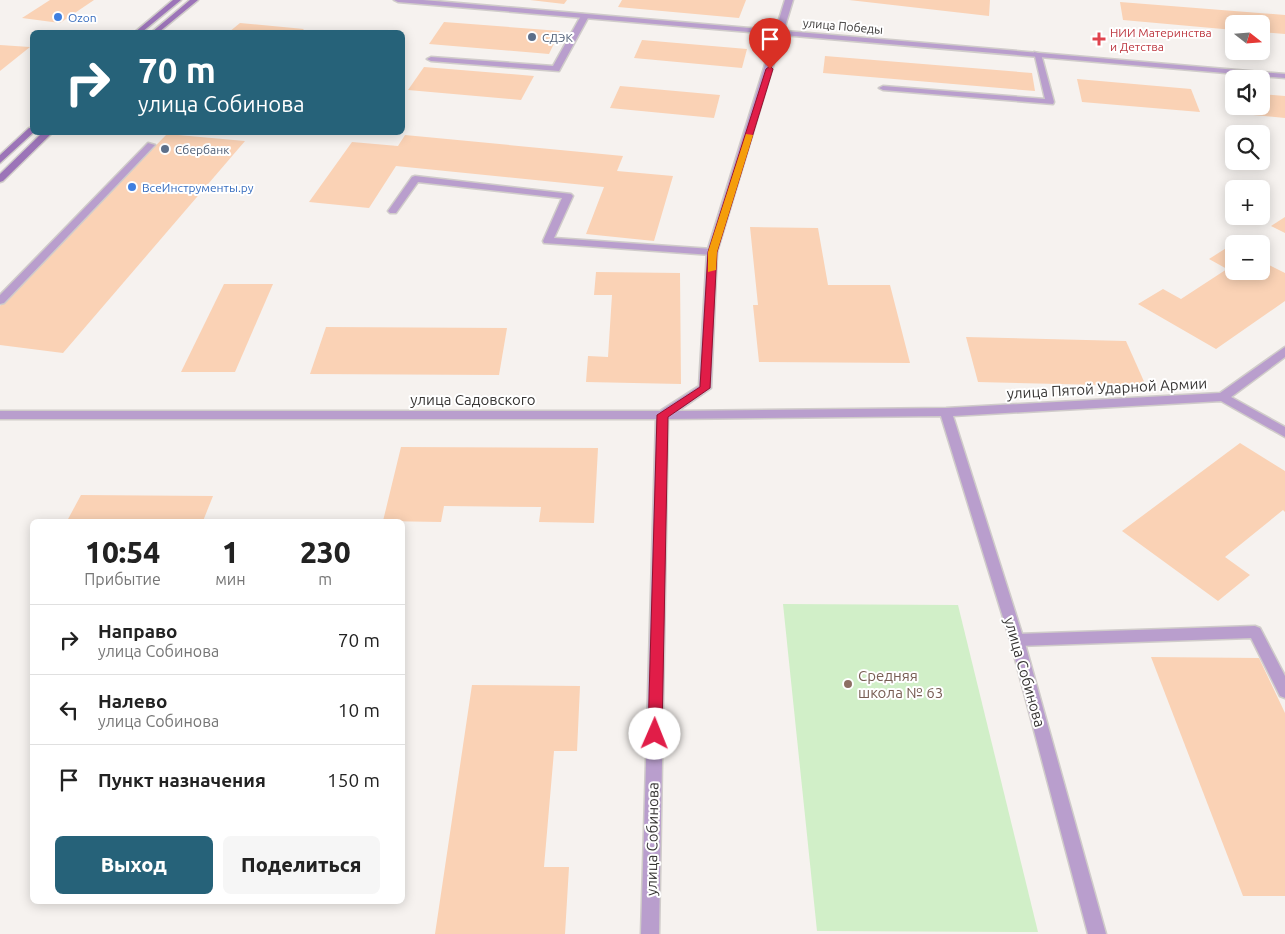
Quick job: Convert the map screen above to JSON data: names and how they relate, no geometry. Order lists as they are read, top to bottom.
{
  "streets": {
    "street": [
      "улица Победы",
      "улица Пятой Ударной Армии",
      "улица Садовского",
      "улица Собинова"
    ]
  },
  "crossings": [
    ["улица Пятой Ударной Армии", "улица Садовского"],
    ["улица Пятой Ударной Армии", "улица Собинова"],
    ["улица Садовского", "улица Собинова"]
  ],
  "places": {
    "other": [
      "Ozon",
      "СДЭК",
      "Сбербанк",
      "ВсеИнструменты.ру",
      "Средняя школа № 63"
    ],
    "health": ["НИИ Материнства и Детства"]
  },
  "north": "right",
  "page": {
    "map_buttons": ["+", "−"],
    "turn": ["70 m", "улица Собинова"],
    "eta": [
      "10:54",
      "Прибытие",
      "1",
      "мин",
      "230",
      "m"
    ],
    "list": [
      {
        "name": "Направо",
        "note": "улица Собинова",
        "value": "70 m"
      },
      {
        "name": "Налево",
        "note": "улица Собинова",
        "value": "10 m"
      },
      {
        "name": "Пункт назначения",
        "value": "150 m"
      }
    ],
    "buttons": ["Выход", "Поделиться"]
  }
}
